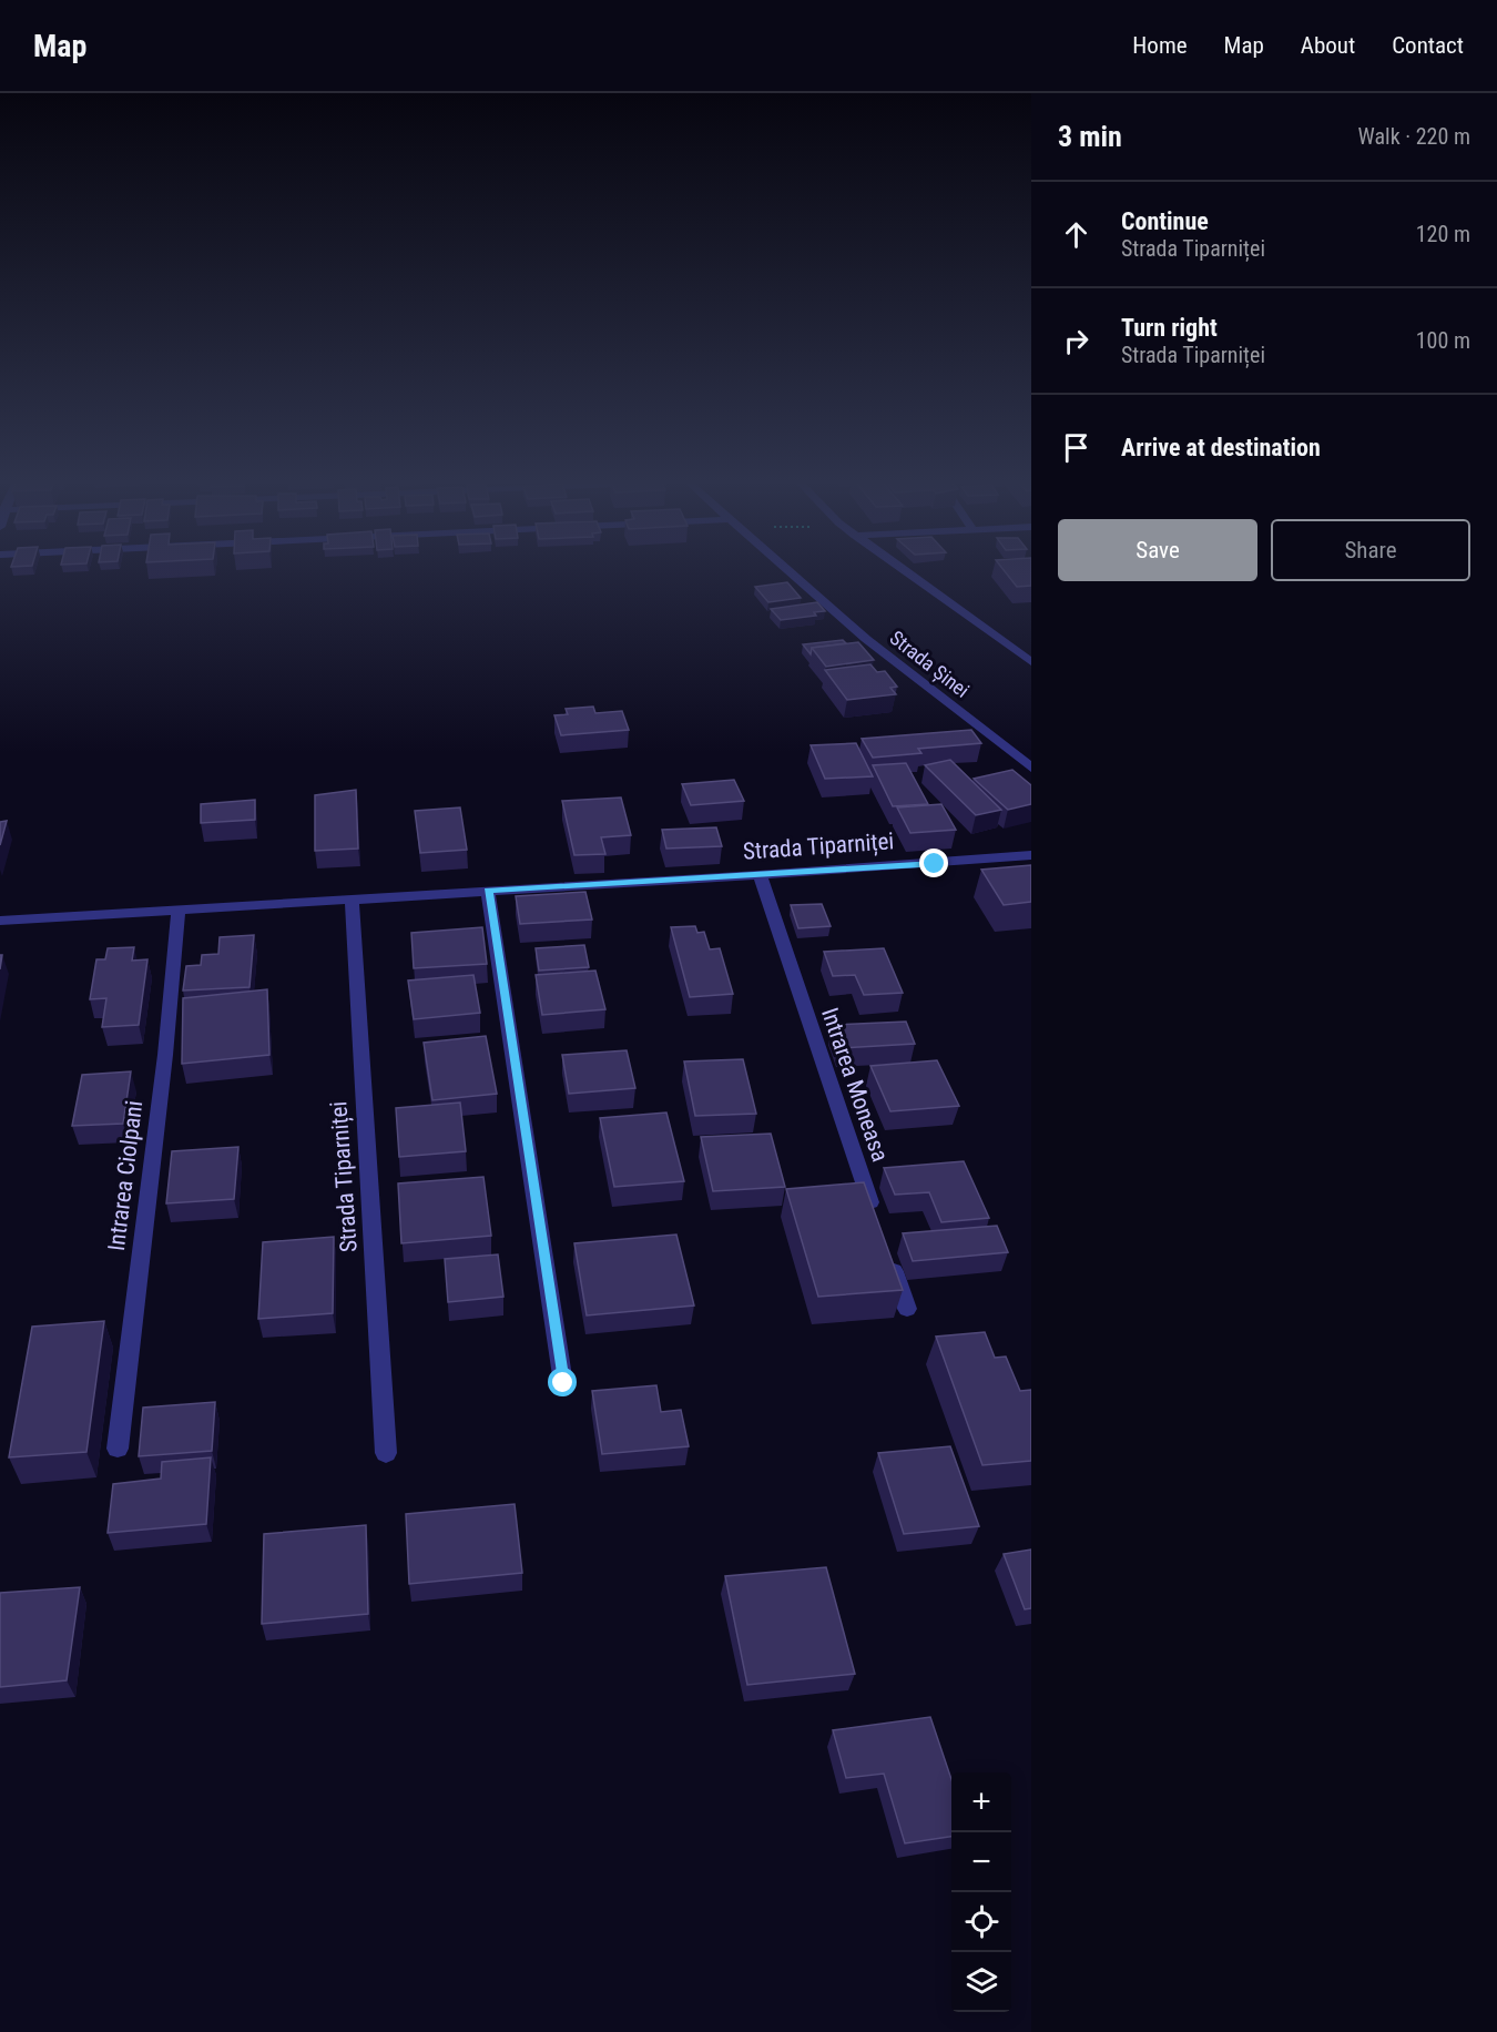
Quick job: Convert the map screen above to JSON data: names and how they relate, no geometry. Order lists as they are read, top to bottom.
{
  "streets": {
    "street": [
      "Strada Șinei",
      "Strada Tiparniței",
      "Intrarea Moneasa",
      "Intrarea Ciolpani"
    ]
  },
  "crossings": [
    ["Strada Tiparniței", "Intrarea Moneasa"],
    ["Strada Tiparniței", "Intrarea Ciolpani"]
  ],
  "page": {
    "header": "Map",
    "nav": [
      "Home",
      "Map",
      "About",
      "Contact"
    ],
    "heading": ["3 min", "Walk · 220 m"],
    "list": [
      ["Continue", "Strada Tiparniței", "120 m"],
      ["Turn right", "Strada Tiparniței", "100 m"],
      "Arrive at destination"
    ],
    "buttons": ["Save", "Share"],
    "map_buttons": ["+", "−"]
  }
}
